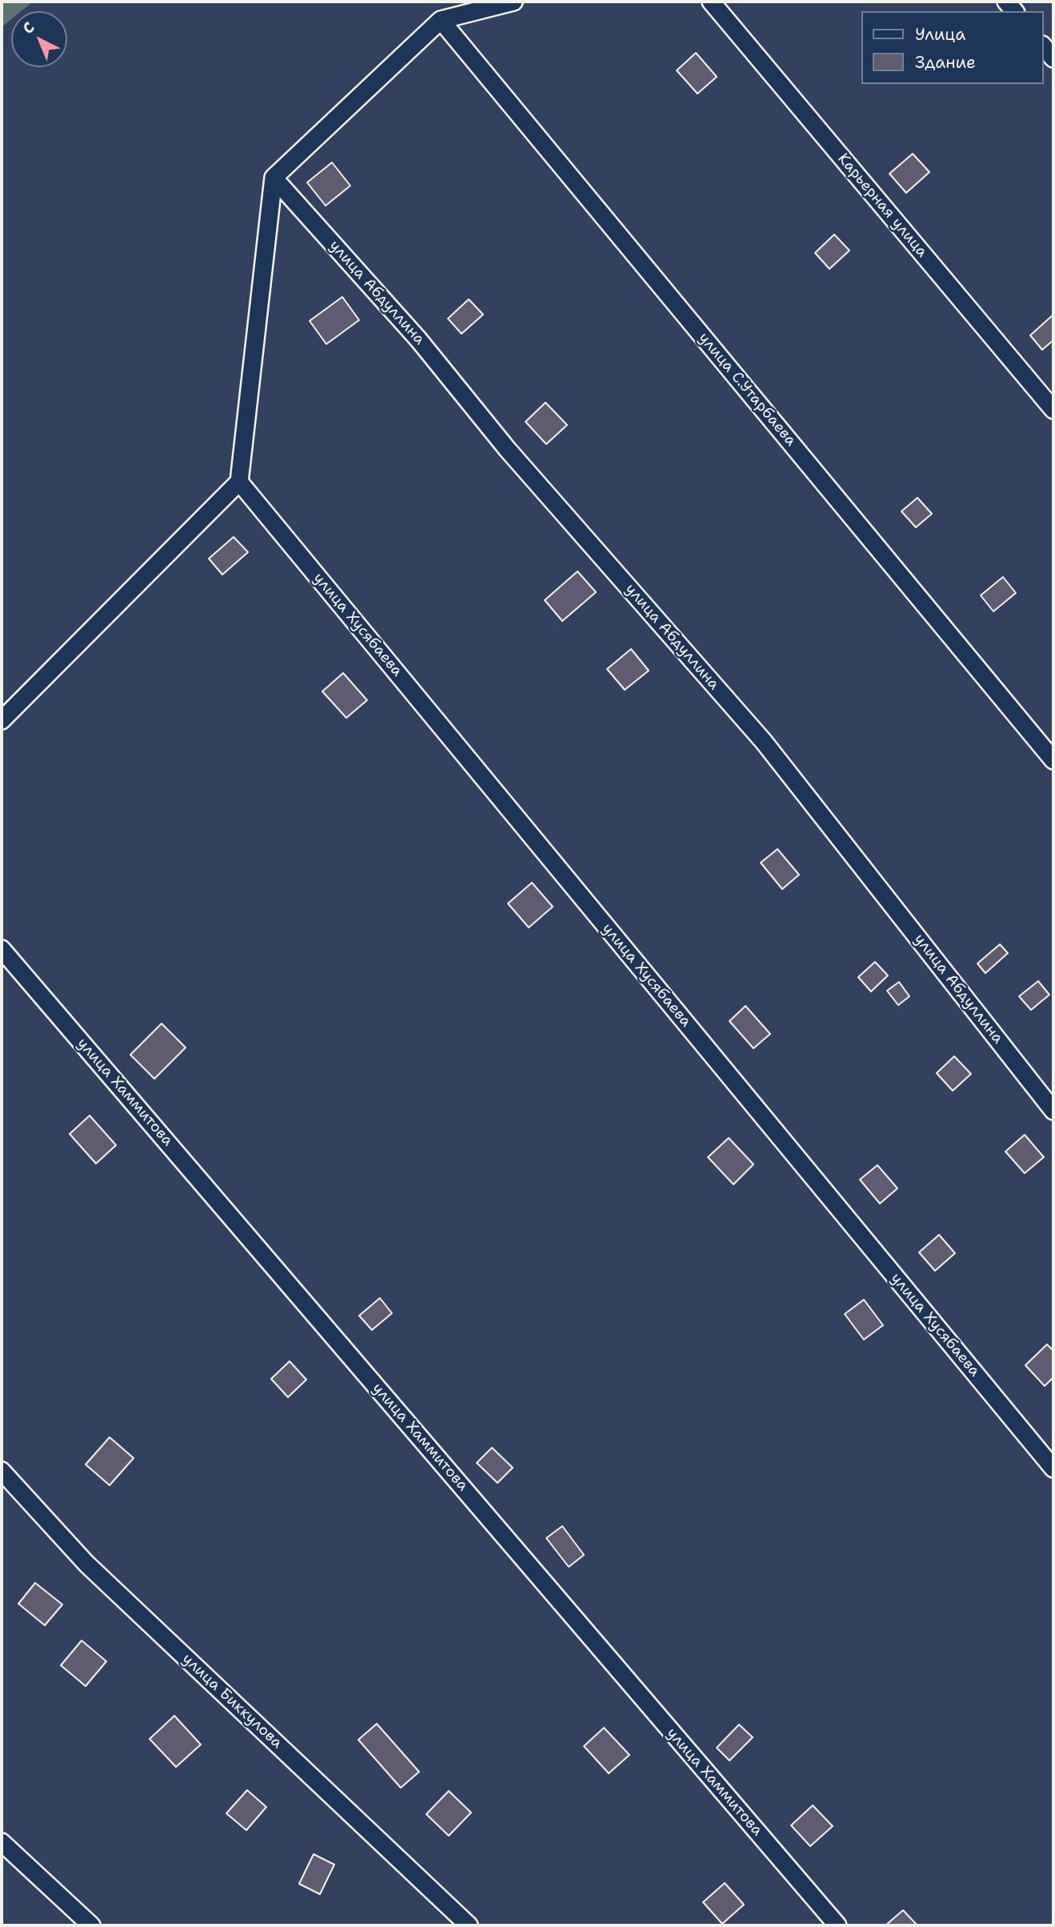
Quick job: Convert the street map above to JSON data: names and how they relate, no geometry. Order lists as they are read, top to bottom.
{
  "streets": {
    "street": [
      "Карьерная улица",
      "улица Абдуллина",
      "улица С.Утарбаева",
      "улица Хусябаева",
      "улица Хаммитова",
      "улица Биккулова"
    ]
  },
  "legend": ["Улица", "Здание"],
  "north": "top left"
}
